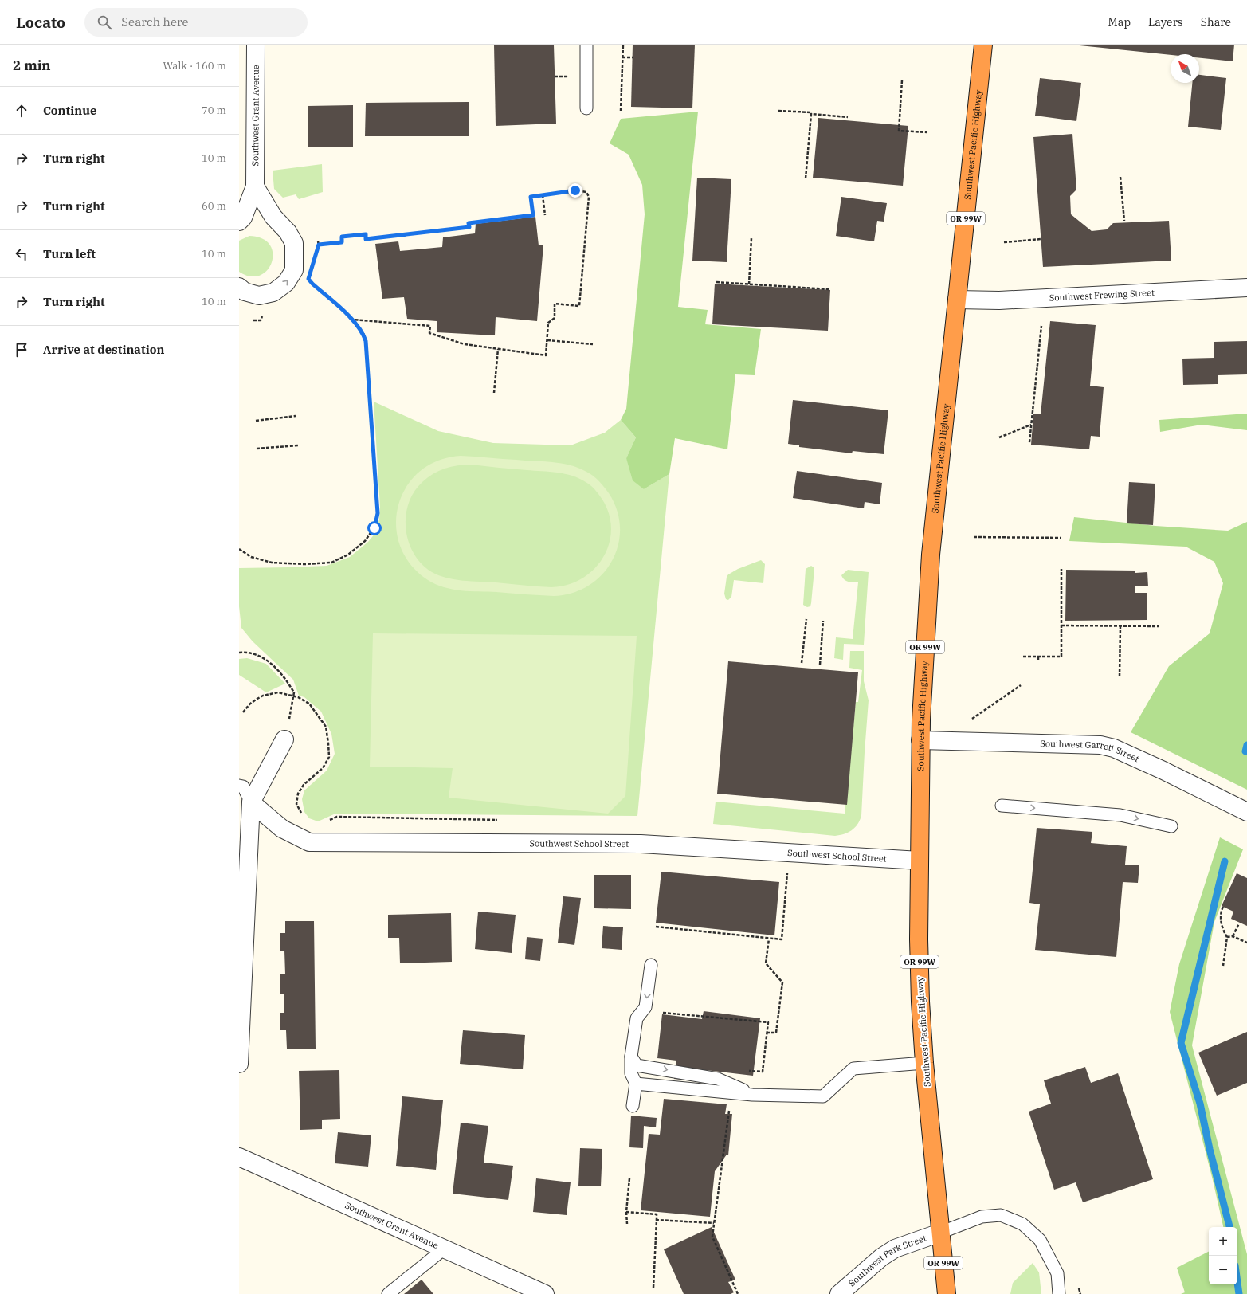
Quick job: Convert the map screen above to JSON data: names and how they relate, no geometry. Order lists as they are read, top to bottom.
{
  "streets": {
    "highway": ["Southwest Pacific Highway", "OR 99W"],
    "street": [
      "Southwest Grant Avenue",
      "Southwest Frewing Street",
      "Southwest Garrett Street",
      "Southwest School Street",
      "Southwest Park Street"
    ]
  },
  "crossings": [
    ["Southwest Pacific Highway", "Southwest Frewing Street"],
    ["Southwest Pacific Highway", "Southwest Garrett Street"],
    ["Southwest Pacific Highway", "Southwest School Street"],
    ["Southwest Pacific Highway", "Southwest Park Street"]
  ],
  "north": "top left",
  "page": {
    "header": "Locato",
    "search": "Search here",
    "nav": ["Map", "Layers", "Share"],
    "heading": ["2 min", "Walk · 160 m"],
    "list": [
      ["Continue", "70 m"],
      ["Turn right", "10 m"],
      ["Turn right", "60 m"],
      ["Turn left", "10 m"],
      ["Turn right", "10 m"],
      "Arrive at destination"
    ],
    "map_buttons": ["+", "−"]
  }
}
